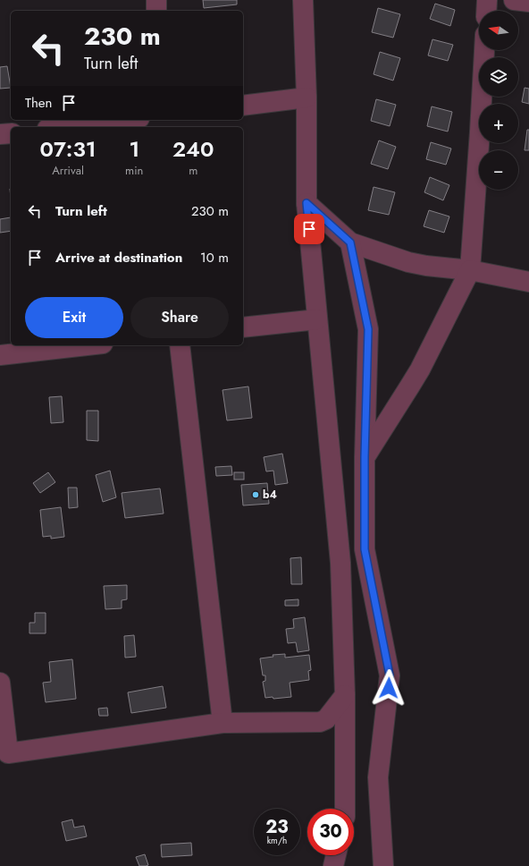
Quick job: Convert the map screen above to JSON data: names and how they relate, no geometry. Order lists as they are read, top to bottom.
{
  "places": ["b4"],
  "north": "left",
  "page": {
    "map_buttons": ["+", "−"],
    "turn": ["230 m", "Turn left"],
    "then": "Then",
    "eta": [
      "07:31",
      "Arrival",
      "1",
      "min",
      "240",
      "m"
    ],
    "list": [
      {
        "name": "Turn left",
        "value": "230 m"
      },
      {
        "name": "Arrive at destination",
        "value": "10 m"
      }
    ],
    "buttons": ["Exit", "Share"],
    "speed": "23 km/h",
    "limit": "30"
  }
}
